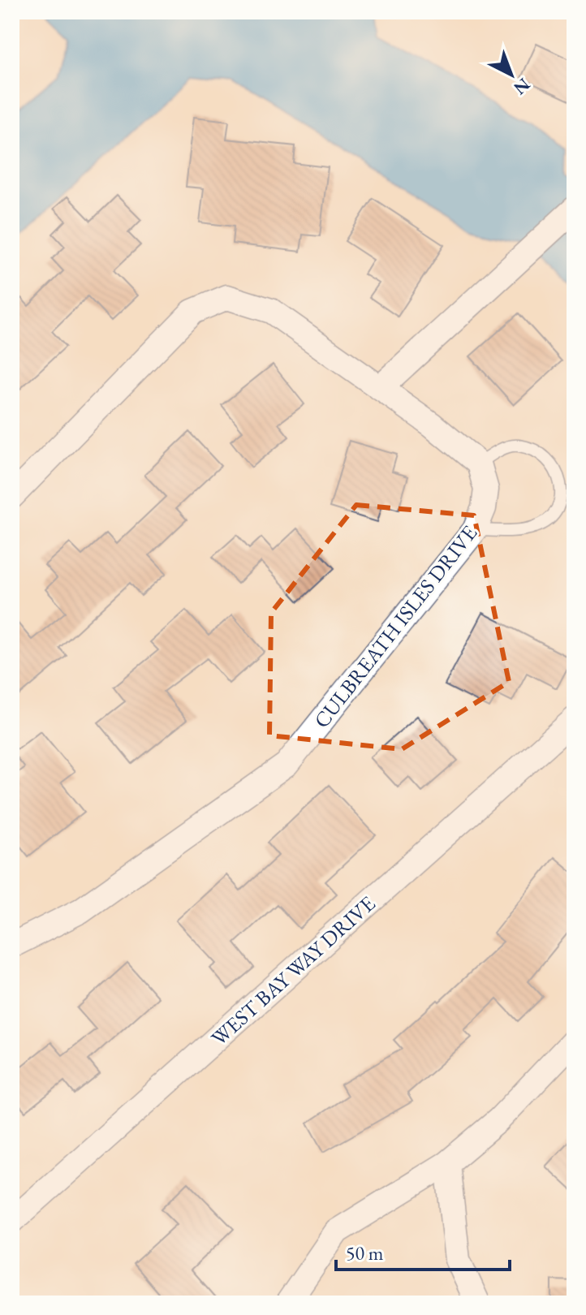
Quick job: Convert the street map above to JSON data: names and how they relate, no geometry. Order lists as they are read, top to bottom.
{
  "streets": {
    "street": ["CULBREATH ISLES DRIVE", "WEST BAY WAY DRIVE"]
  },
  "scale_bar": "50 m",
  "north": "bottom right"
}
